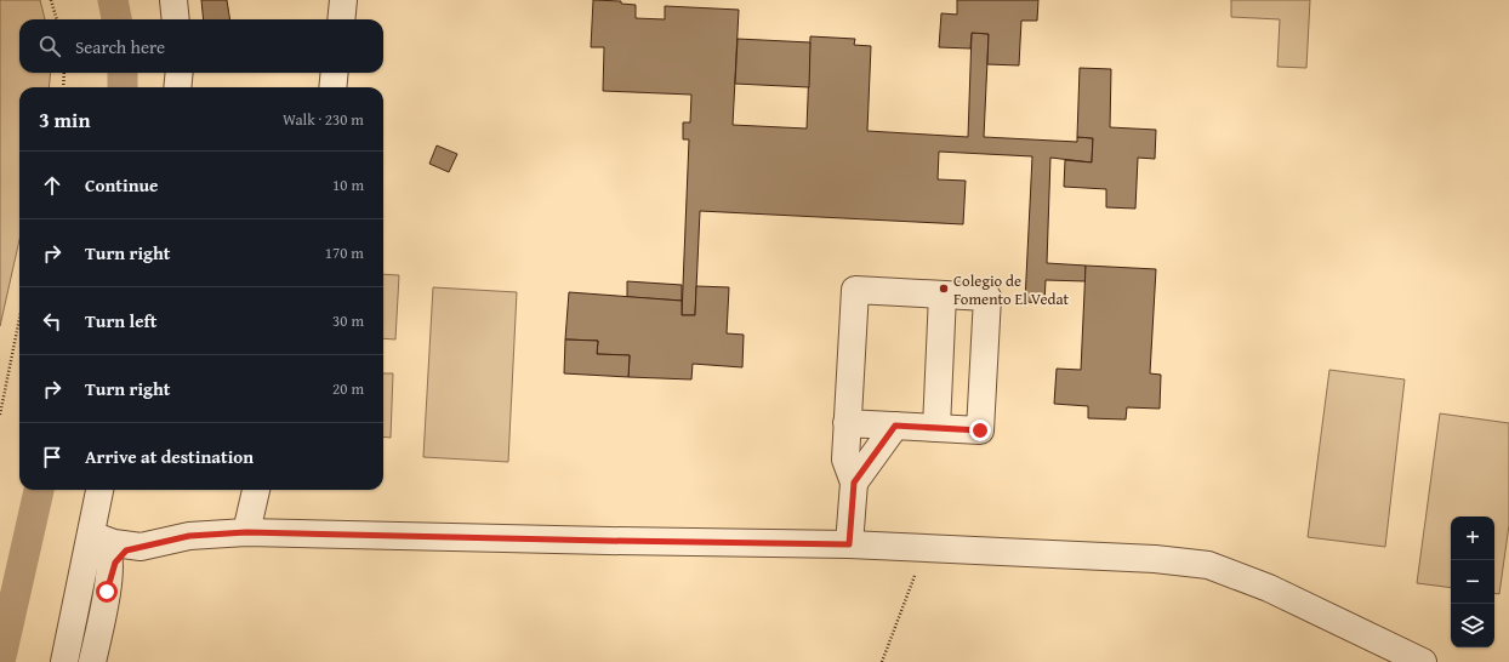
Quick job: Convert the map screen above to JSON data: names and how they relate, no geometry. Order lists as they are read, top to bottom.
{
  "places": ["Colegio de Fomento El Vedat"],
  "page": {
    "search": "Search here",
    "heading": ["3 min", "Walk · 230 m"],
    "list": [
      ["Continue", "10 m"],
      ["Turn right", "170 m"],
      ["Turn left", "30 m"],
      ["Turn right", "20 m"],
      "Arrive at destination"
    ],
    "map_buttons": ["+", "−"]
  }
}
